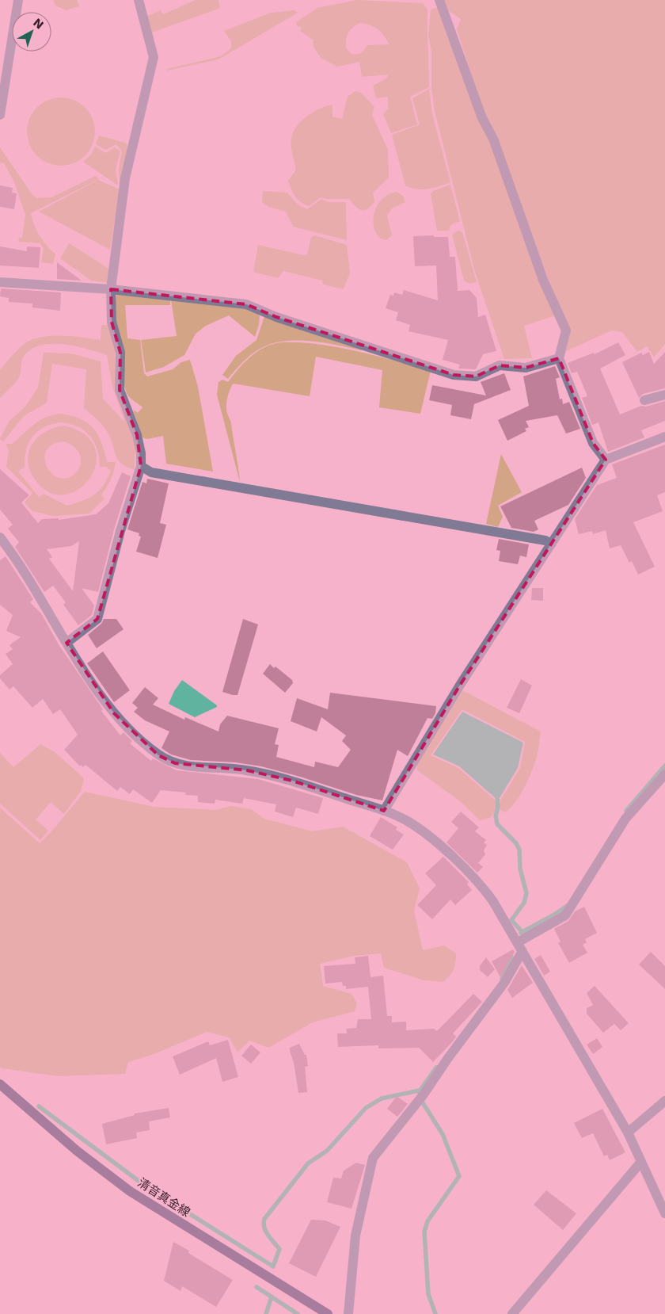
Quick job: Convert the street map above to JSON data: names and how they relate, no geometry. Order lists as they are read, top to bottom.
{
  "streets": {
    "main road": ["清音真金線"]
  },
  "north": "top right"
}
